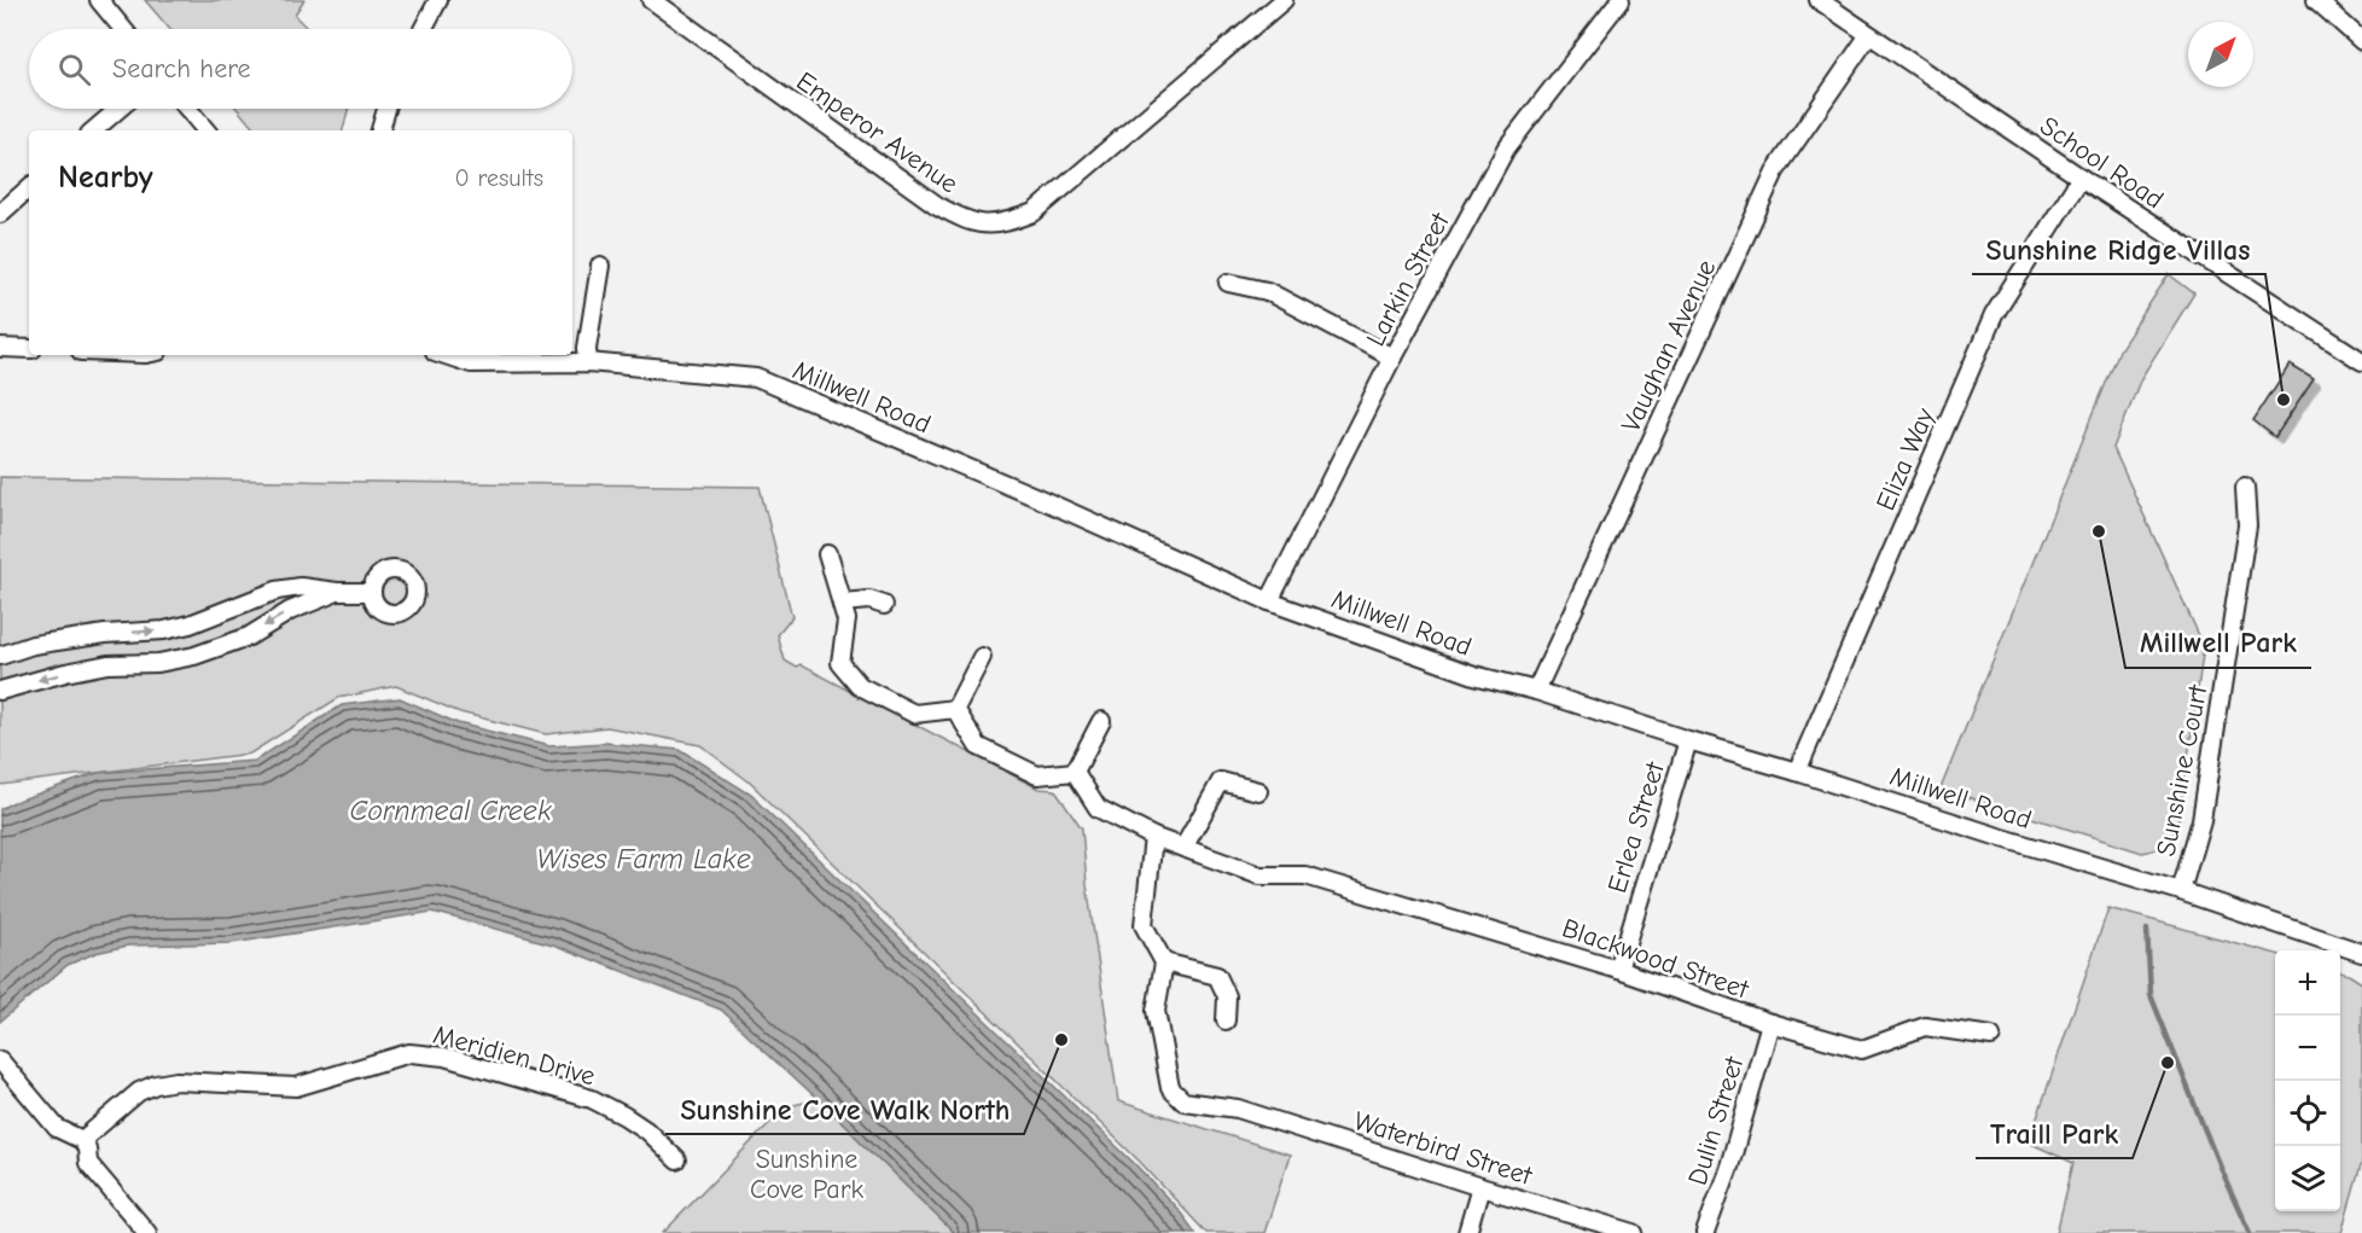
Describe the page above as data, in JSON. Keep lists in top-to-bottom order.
{
  "streets": {
    "street": [
      "Emperor Avenue",
      "School Road",
      "Larkin Street",
      "Vaughan Avenue",
      "Millwell Road",
      "Eliza Way",
      "Sunshine Court",
      "Erlea Street",
      "Blackwood Street",
      "Meridien Drive",
      "Dulin Street",
      "Waterbird Street"
    ]
  },
  "crossings": [
    ["School Road", "Vaughan Avenue"],
    ["School Road", "Eliza Way"],
    ["Larkin Street", "Millwell Road"],
    ["Vaughan Avenue", "Millwell Road"],
    ["Millwell Road", "Eliza Way"],
    ["Millwell Road", "Sunshine Court"],
    ["Millwell Road", "Erlea Street"],
    ["Erlea Street", "Blackwood Street"],
    ["Blackwood Street", "Dulin Street"]
  ],
  "water": ["Cornmeal Creek", "Wises Farm Lake"],
  "parks": ["Sunshine Cove Park"],
  "places": [
    "Sunshine Ridge Villas",
    "Millwell Park",
    "Sunshine Cove Walk North",
    "Traill Park"
  ],
  "north": "top right",
  "page": {
    "search": "Search here",
    "heading": ["Nearby", "0 results"],
    "map_buttons": ["+", "−"]
  }
}
